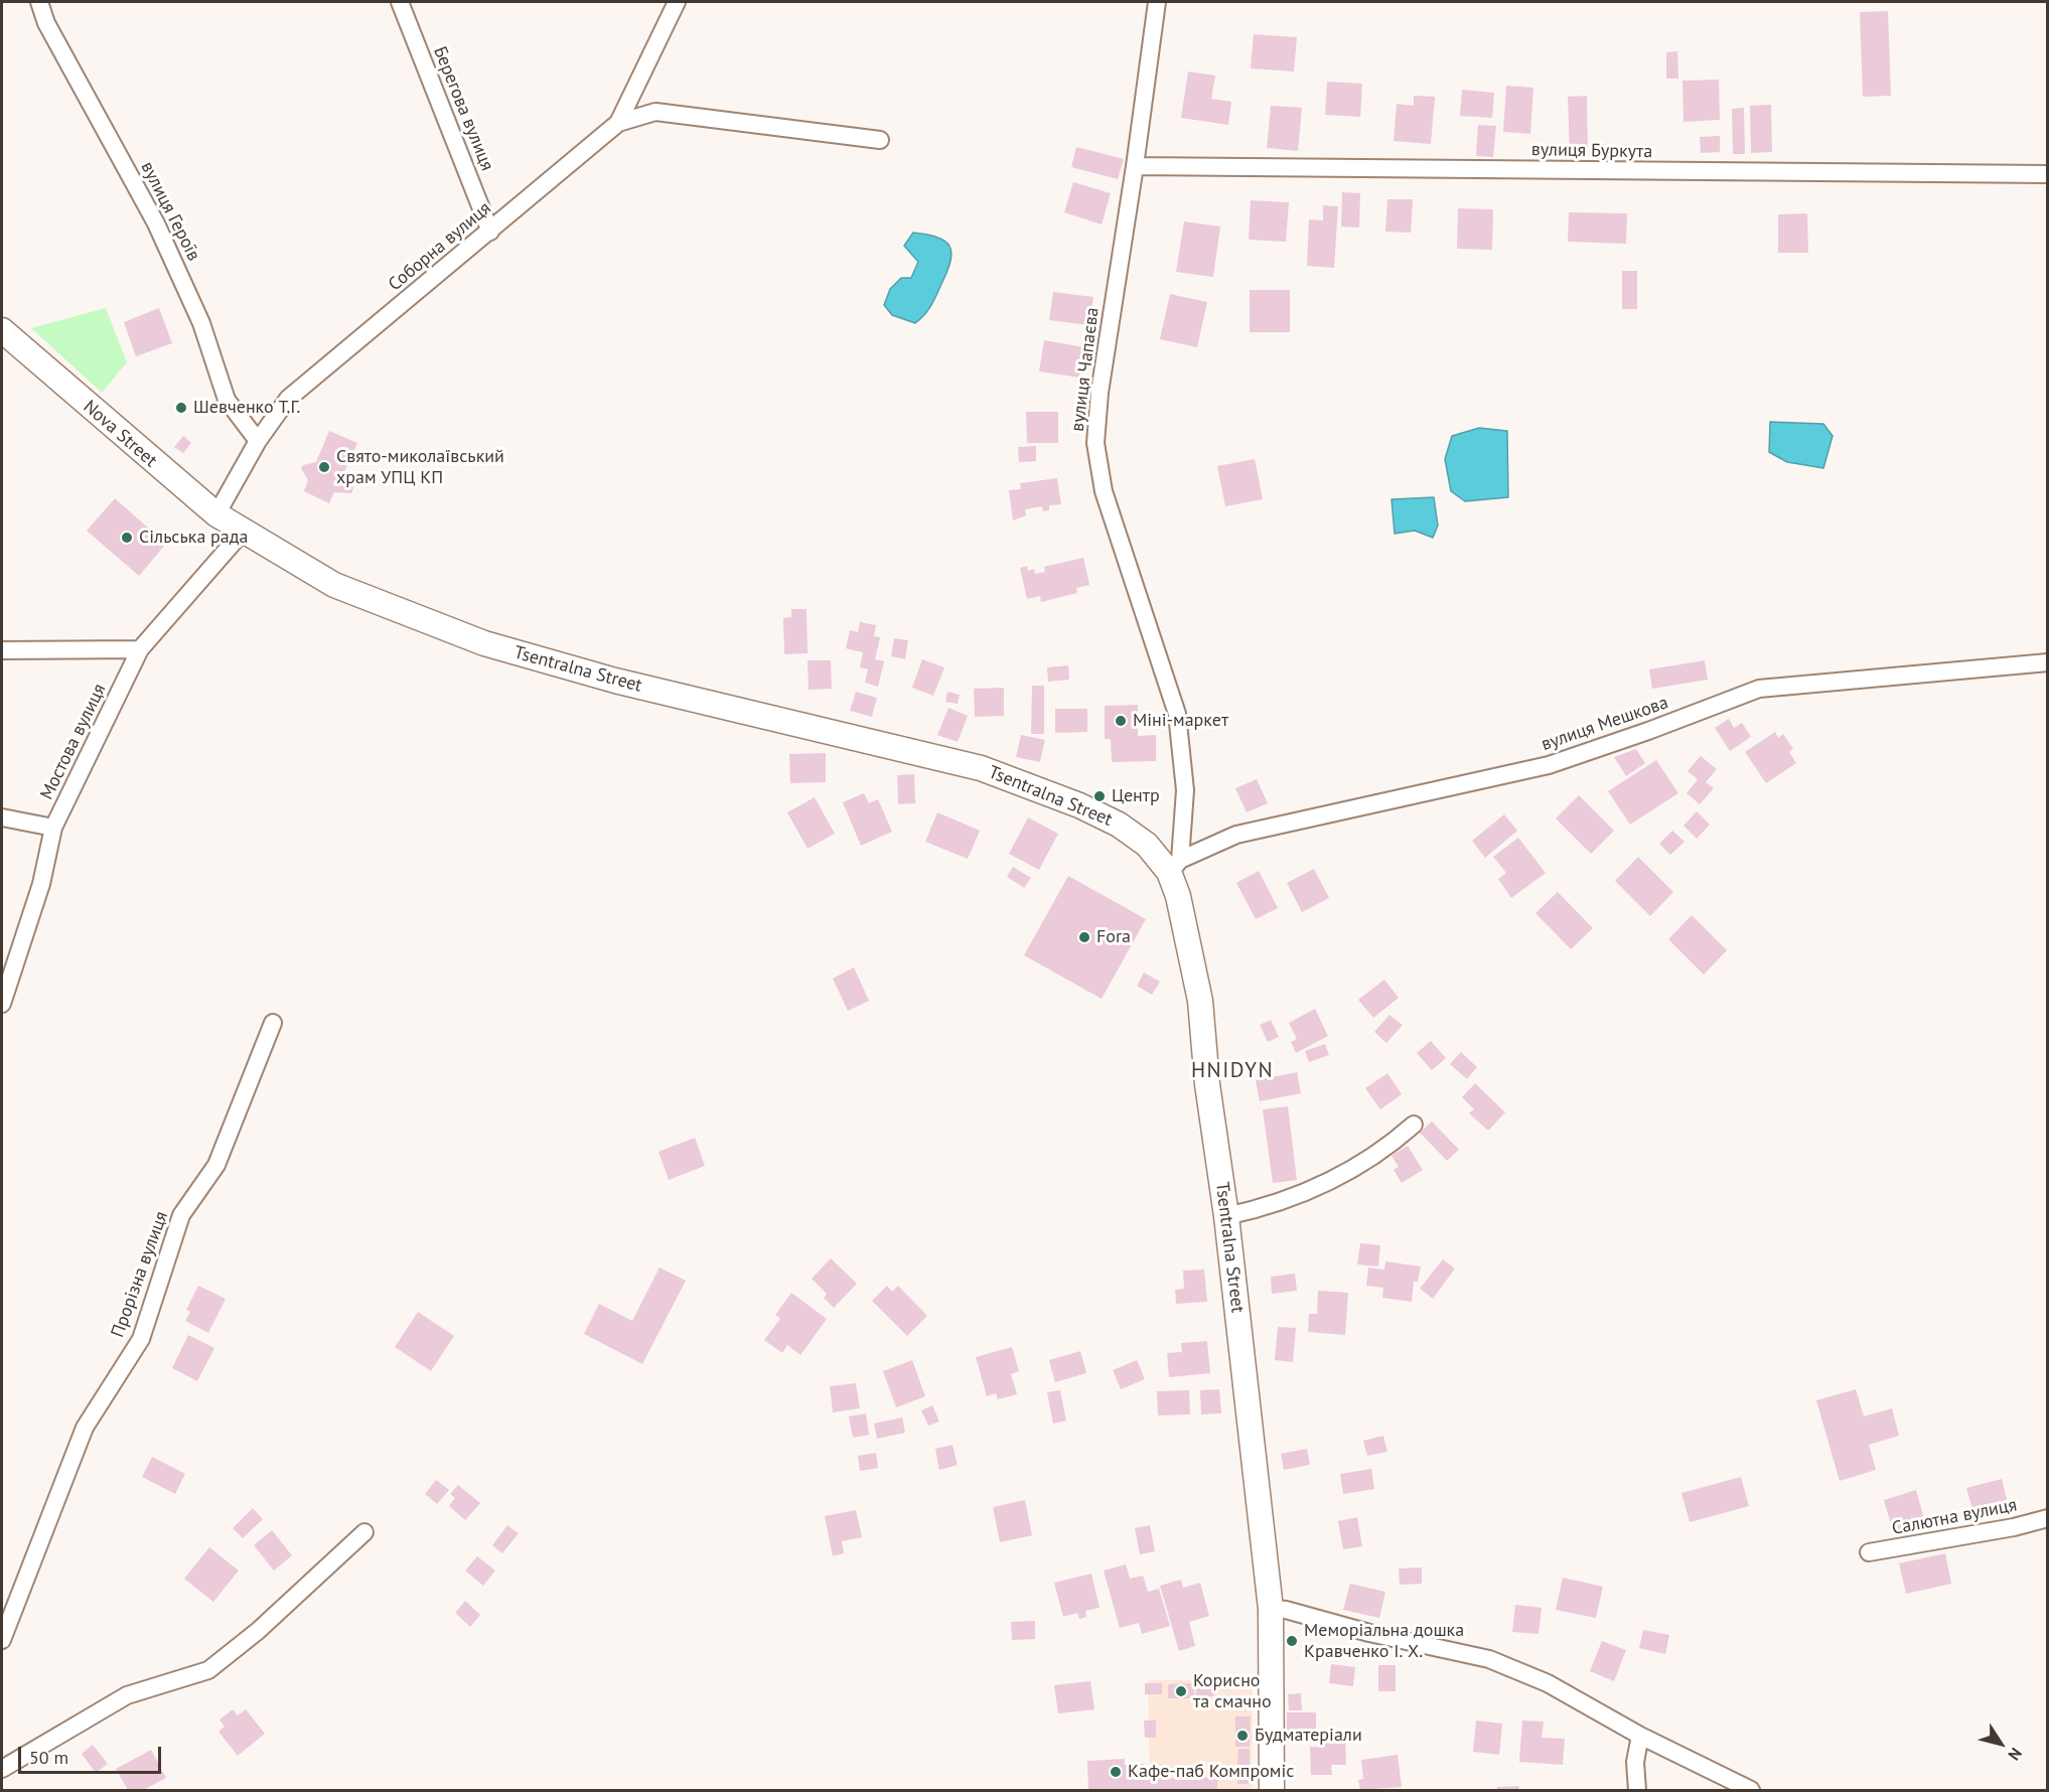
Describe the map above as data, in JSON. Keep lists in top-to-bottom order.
{
  "streets": {
    "street": [
      "Берегова вулиця",
      "вулиця Буркута",
      "вулиця Героїв",
      "Соборна вулиця",
      "вулиця Чапаєва",
      "Nova Street",
      "Tsentralna Street",
      "вулиця Мешкова",
      "Мостова вулиця",
      "Прорізна вулиця",
      "Салютна вулиця"
    ]
  },
  "crossings": [
    ["Берегова вулиця", "Соборна вулиця"],
    ["вулиця Буркута", "вулиця Чапаєва"],
    ["вулиця Героїв", "Соборна вулиця"],
    ["Соборна вулиця", "Nova Street"],
    ["вулиця Чапаєва", "Tsentralna Street"],
    ["вулиця Чапаєва", "вулиця Мешкова"],
    ["Nova Street", "Tsentralna Street"],
    ["Nova Street", "Мостова вулиця"],
    ["Tsentralna Street", "вулиця Мешкова"],
    ["Tsentralna Street", "Мостова вулиця"]
  ],
  "districts": ["HNIDYN"],
  "places": [
    "Шевченко Т.Г.",
    "Свято-миколаївський храм УПЦ КП",
    "Сільська рада",
    "Міні-маркет",
    "Центр",
    "Fora",
    "Меморіальна дошка Кравченко І. Х.",
    "Корисно та смачно",
    "Будматеріали",
    "Кафе-паб Компроміс"
  ],
  "scale_bar": "50 m",
  "north": "bottom right"
}
